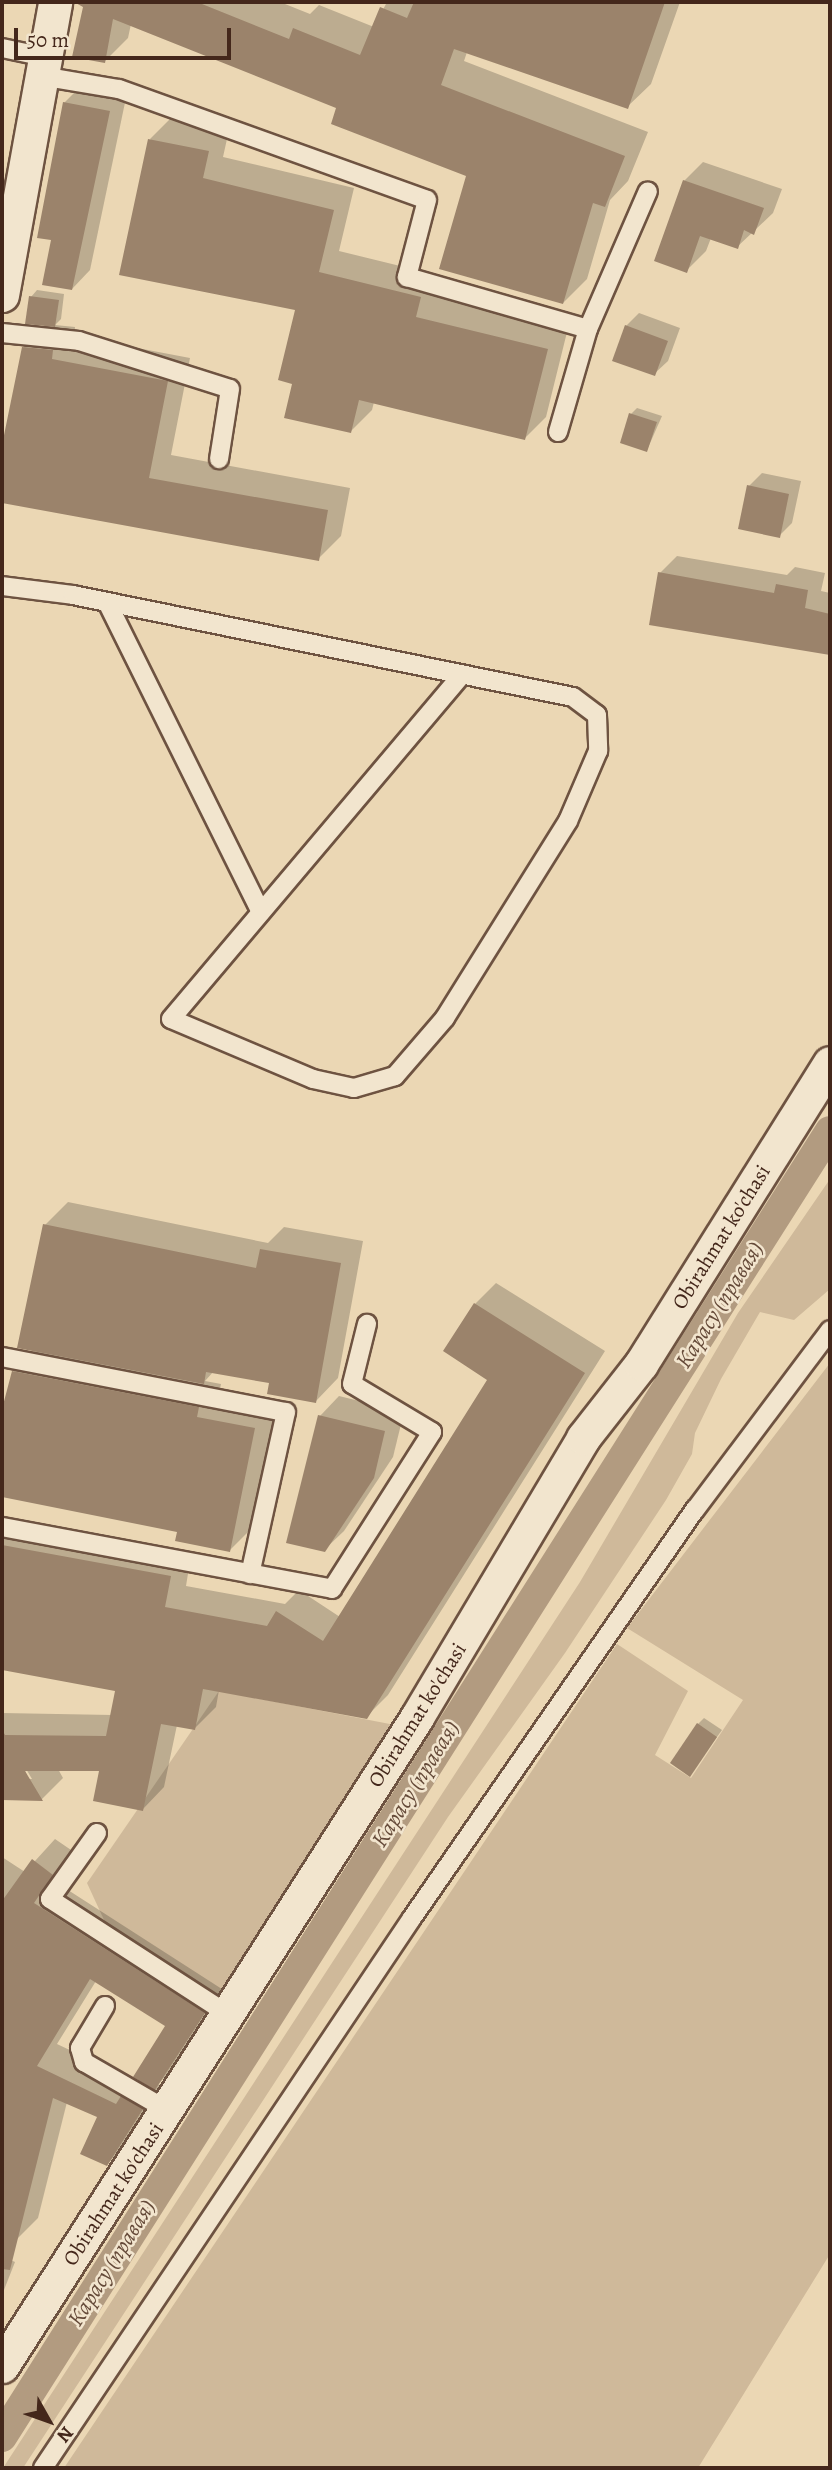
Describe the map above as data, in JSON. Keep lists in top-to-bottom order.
{
  "streets": {
    "street": ["Obirahmat ko'chasi"]
  },
  "water": ["Карасу (правая)"],
  "scale_bar": "50 m",
  "north": "bottom right"
}
